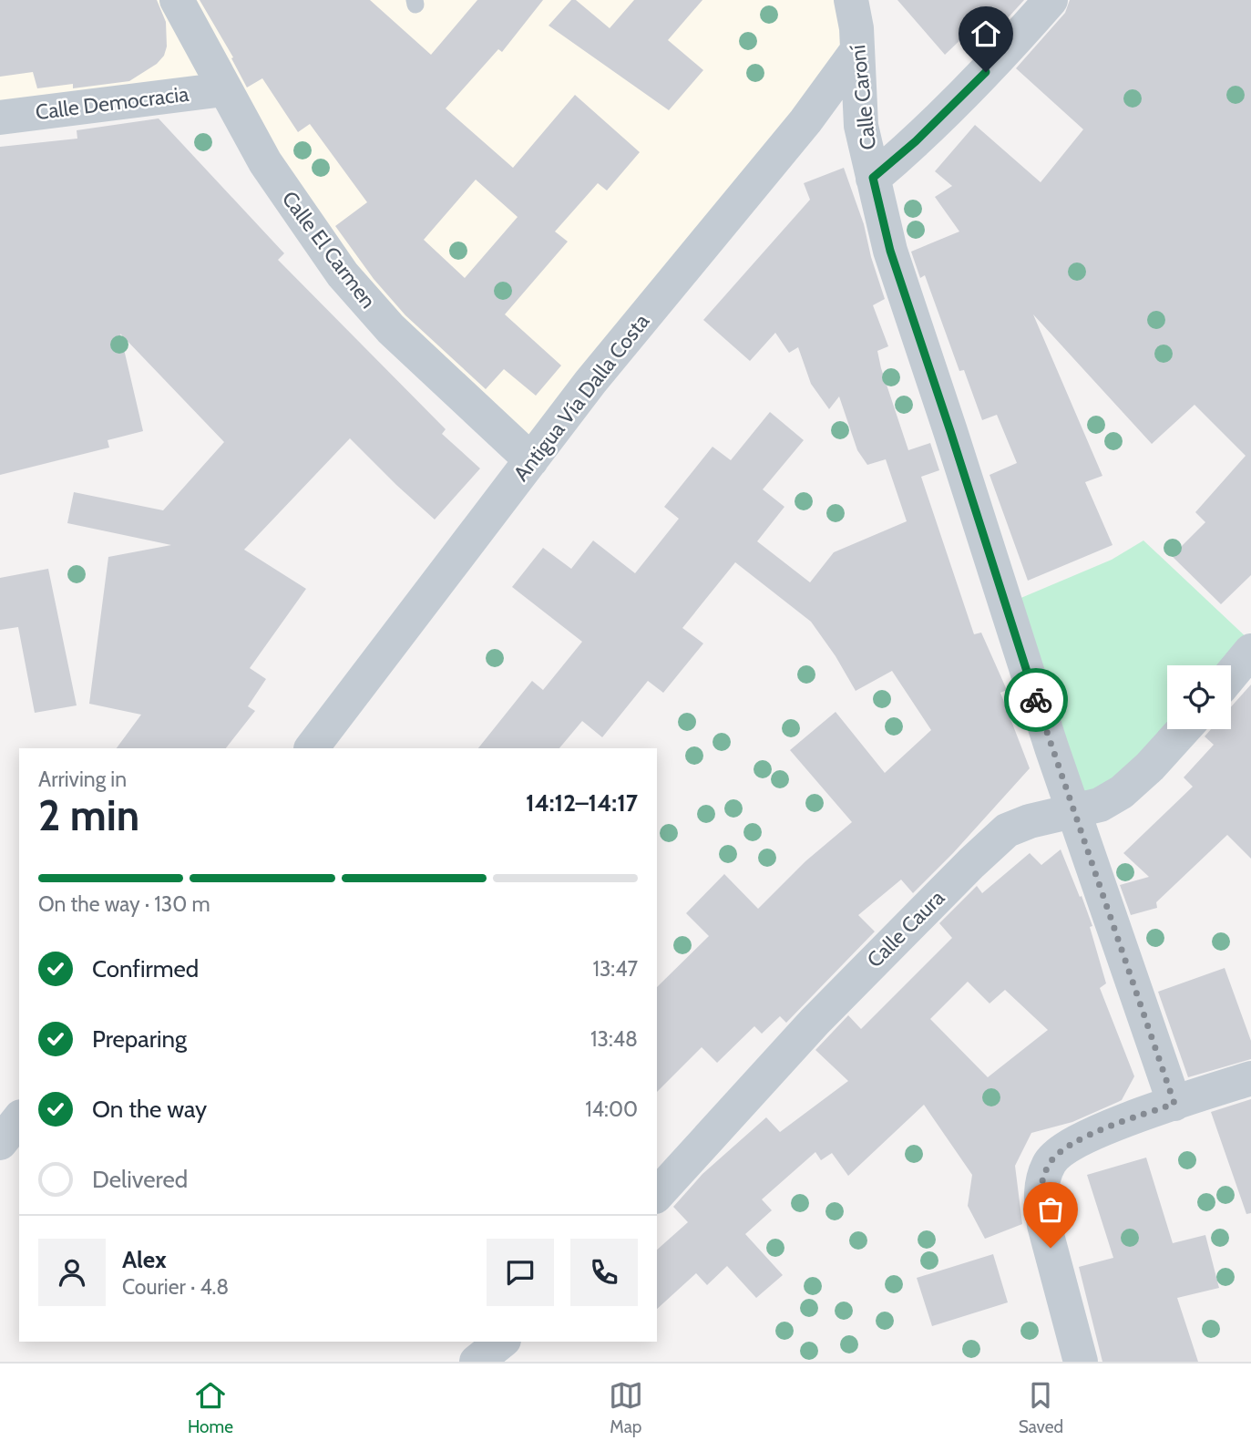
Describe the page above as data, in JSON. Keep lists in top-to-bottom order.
{
  "streets": {
    "street": [
      "Calle Caroní",
      "Calle Democracia",
      "Calle El Carmen",
      "Antigua Vía Dalla Costa",
      "Calle Caura"
    ]
  },
  "crossings": [
    ["Calle Caroní", "Antigua Vía Dalla Costa"],
    ["Calle Caroní", "Calle Caura"],
    ["Calle Democracia", "Calle El Carmen"],
    ["Calle El Carmen", "Antigua Vía Dalla Costa"]
  ],
  "page": {
    "heading": ["2 min", "Arriving in", "14:12–14:17"],
    "panel": ["Alex", "Courier · 4.8"],
    "bar": "On the way · 130 m",
    "list": [
      ["Confirmed", "13:47"],
      ["Preparing", "13:48"],
      ["On the way", "14:00"],
      "Delivered"
    ],
    "tabs": ["Home", "Map", "Saved"]
  }
}
